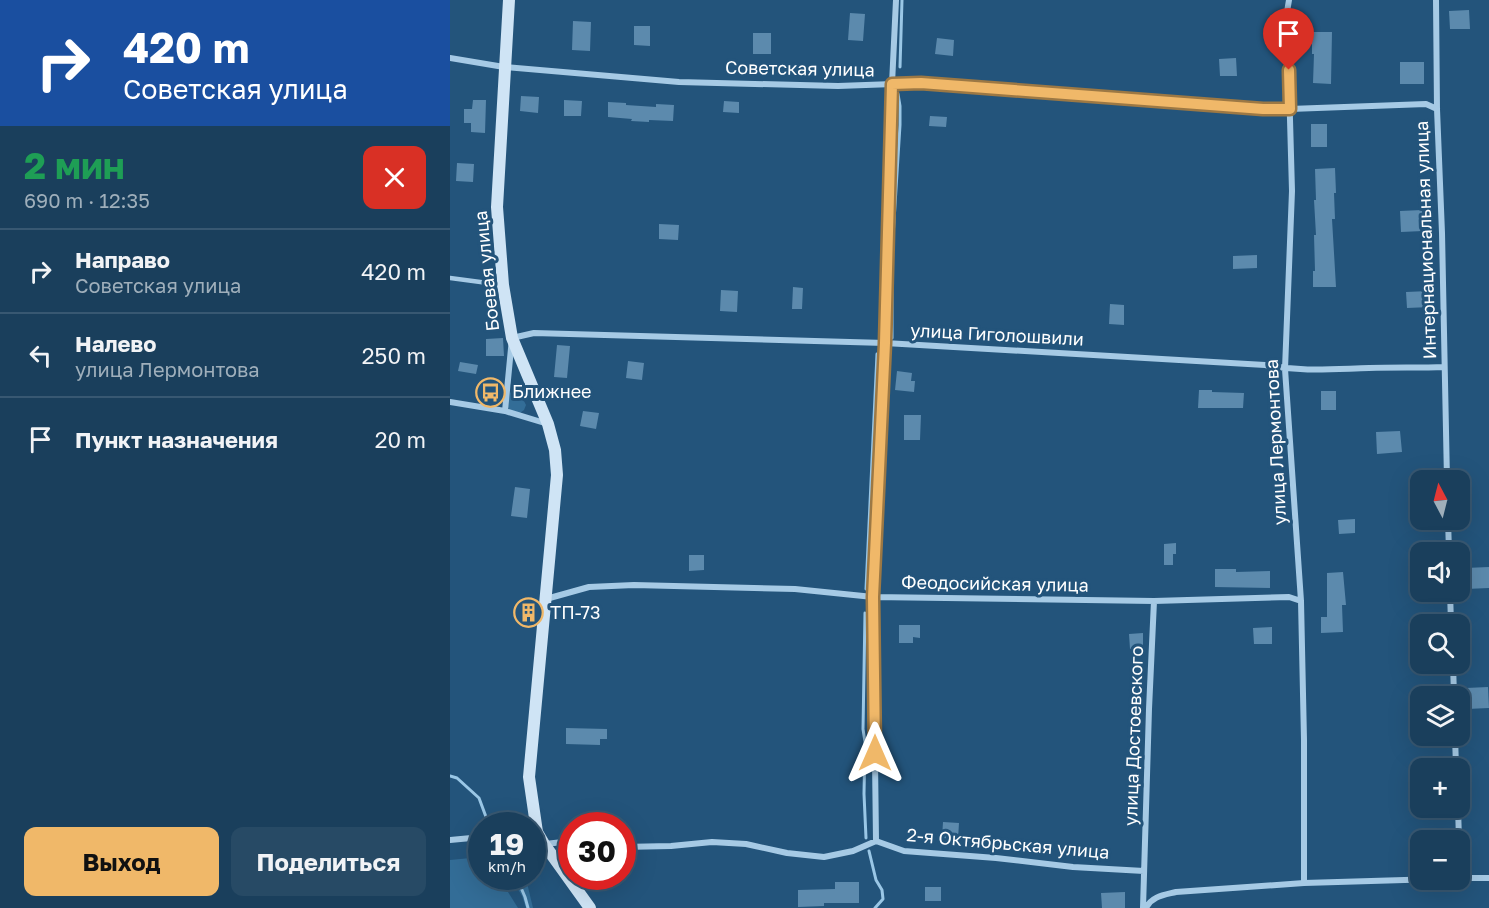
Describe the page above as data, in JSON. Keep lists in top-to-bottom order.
{
  "streets": {
    "street": [
      "Советская улица",
      "Интернациональная улица",
      "Боевая улица",
      "улица Гиголошвили",
      "улица Лермонтова",
      "Феодосийская улица",
      "улица Достоевского",
      "2-я Октябрьская улица"
    ]
  },
  "crossings": [
    ["Советская улица", "Интернациональная улица"],
    ["Советская улица", "Боевая улица"],
    ["Советская улица", "улица Лермонтова"],
    ["Интернациональная улица", "улица Гиголошвили"],
    ["Боевая улица", "улица Гиголошвили"],
    ["Боевая улица", "Феодосийская улица"],
    ["улица Гиголошвили", "улица Лермонтова"],
    ["улица Лермонтова", "Феодосийская улица"],
    ["Феодосийская улица", "улица Достоевского"],
    ["улица Достоевского", "2-я Октябрьская улица"]
  ],
  "places": {
    "bus stop": ["Ближнее"],
    "building": ["ТП-73"]
  },
  "north": "top",
  "page": {
    "turn": ["420 m", "Советская улица"],
    "heading": ["2 мин", "690 m · 12:35"],
    "list": [
      {
        "name": "Направо",
        "note": "Советская улица",
        "value": "420 m"
      },
      {
        "name": "Налево",
        "note": "улица Лермонтова",
        "value": "250 m"
      },
      {
        "name": "Пункт назначения",
        "value": "20 m"
      }
    ],
    "map_buttons": ["+", "−"],
    "speed": "19 km/h",
    "limit": "30",
    "buttons": ["Выход", "Поделиться"]
  }
}
